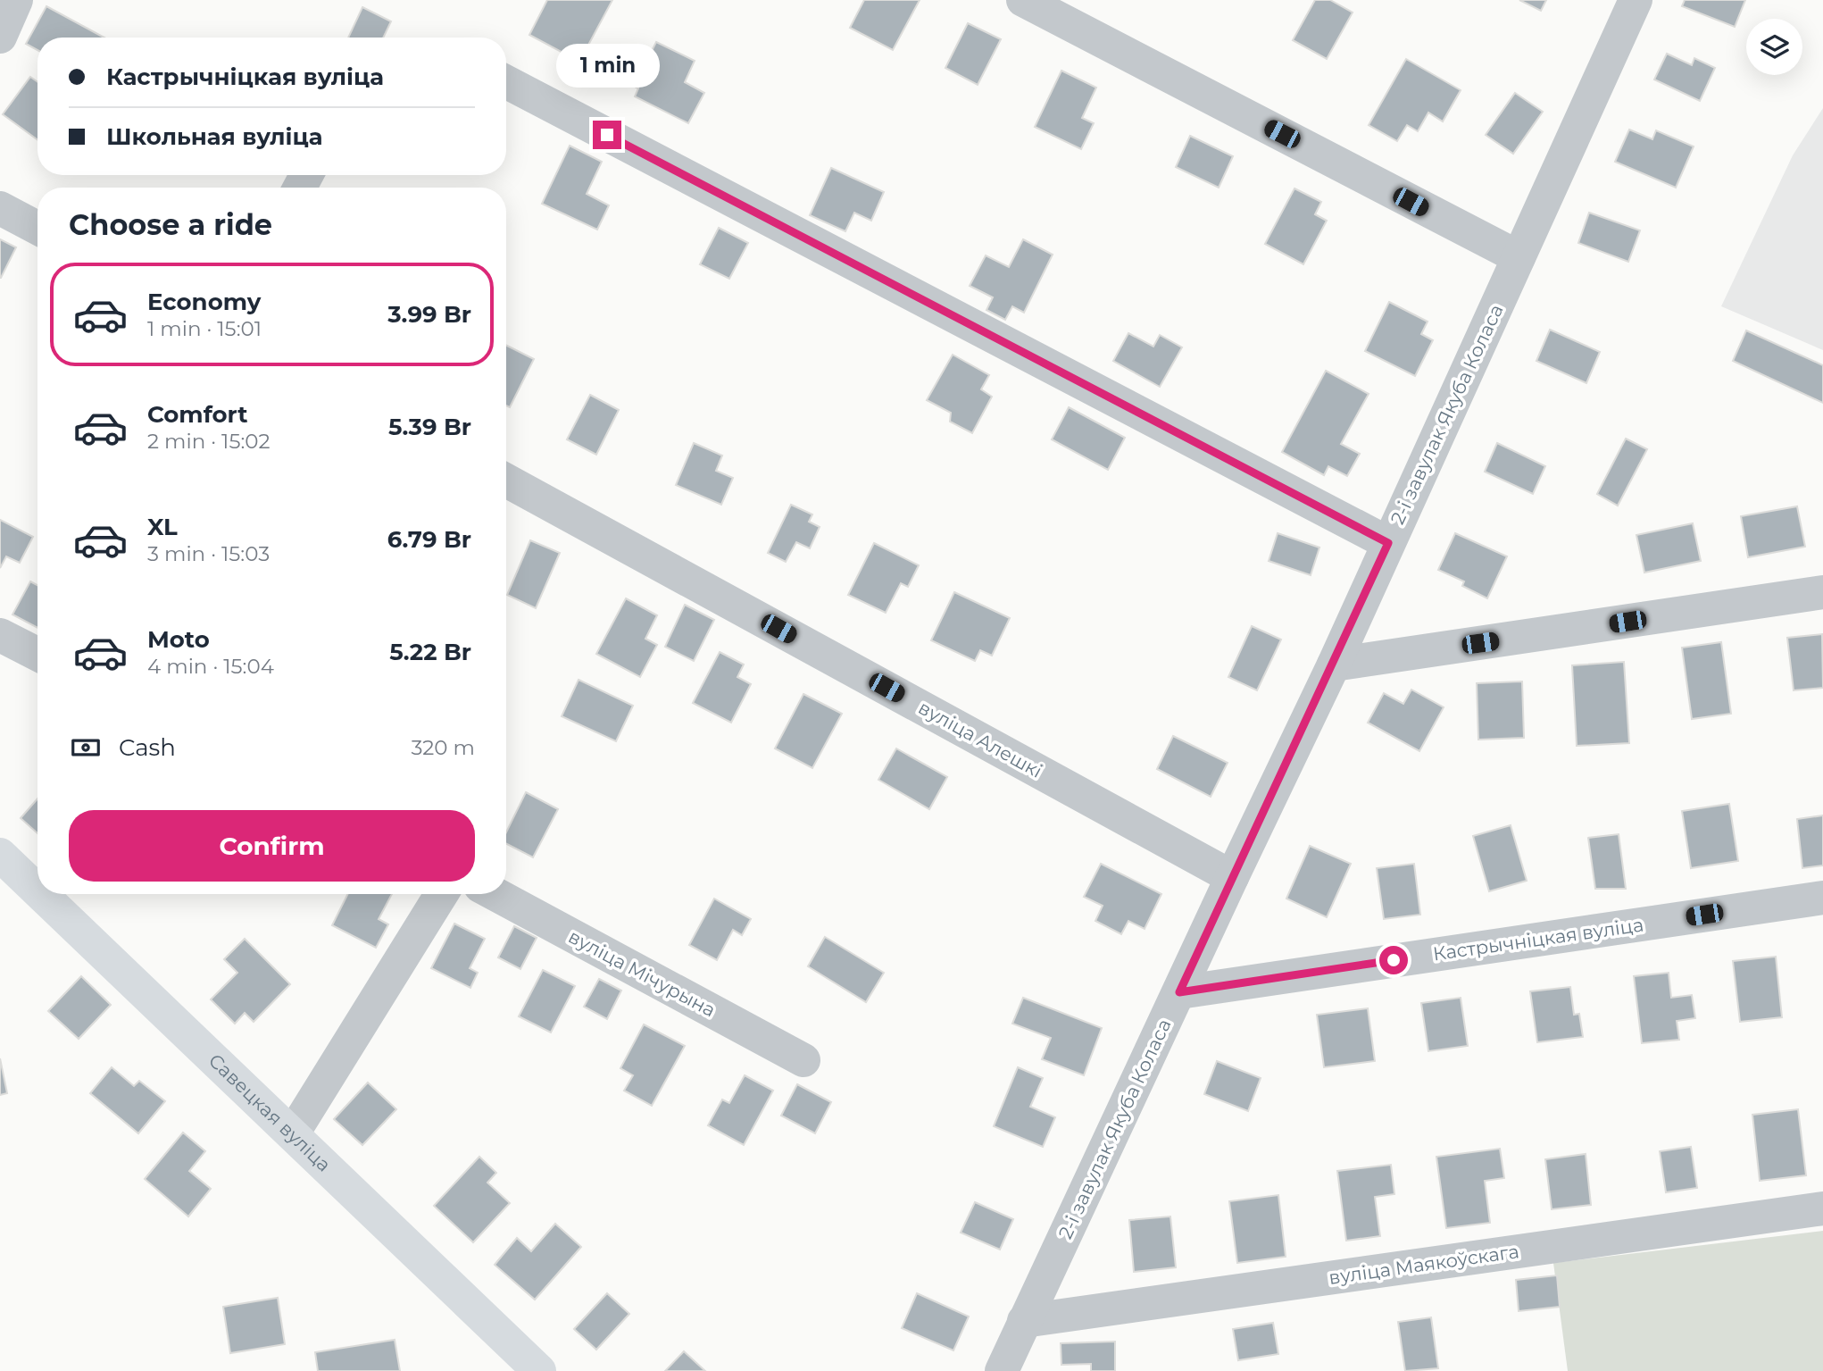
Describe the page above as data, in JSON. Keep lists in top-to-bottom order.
{
  "streets": {
    "street": [
      "2-і завулак Якуба Коласа",
      "вуліца Алешкі",
      "Кастрычніцкая вуліца",
      "вуліца Мічурына",
      "Савецкая вуліца",
      "вуліца Маякоўскага"
    ]
  },
  "crossings": [
    ["2-і завулак Якуба Коласа", "вуліца Алешкі"],
    ["2-і завулак Якуба Коласа", "Кастрычніцкая вуліца"],
    ["2-і завулак Якуба Коласа", "вуліца Маякоўскага"]
  ],
  "page": {
    "banner": ["Кастрычніцкая вуліца", "Школьная вуліца"],
    "bubble": "1 min",
    "heading": "Choose a ride",
    "list": [
      {
        "name": "Economy",
        "note": "1 min · 15:01",
        "value": "3.99 Br"
      },
      {
        "name": "Comfort",
        "note": "2 min · 15:02",
        "value": "5.39 Br"
      },
      {
        "name": "XL",
        "note": "3 min · 15:03",
        "value": "6.79 Br"
      },
      {
        "name": "Moto",
        "note": "4 min · 15:04",
        "value": "5.22 Br"
      }
    ],
    "pay": ["Cash", "320 m"],
    "buttons": "Confirm"
  }
}
